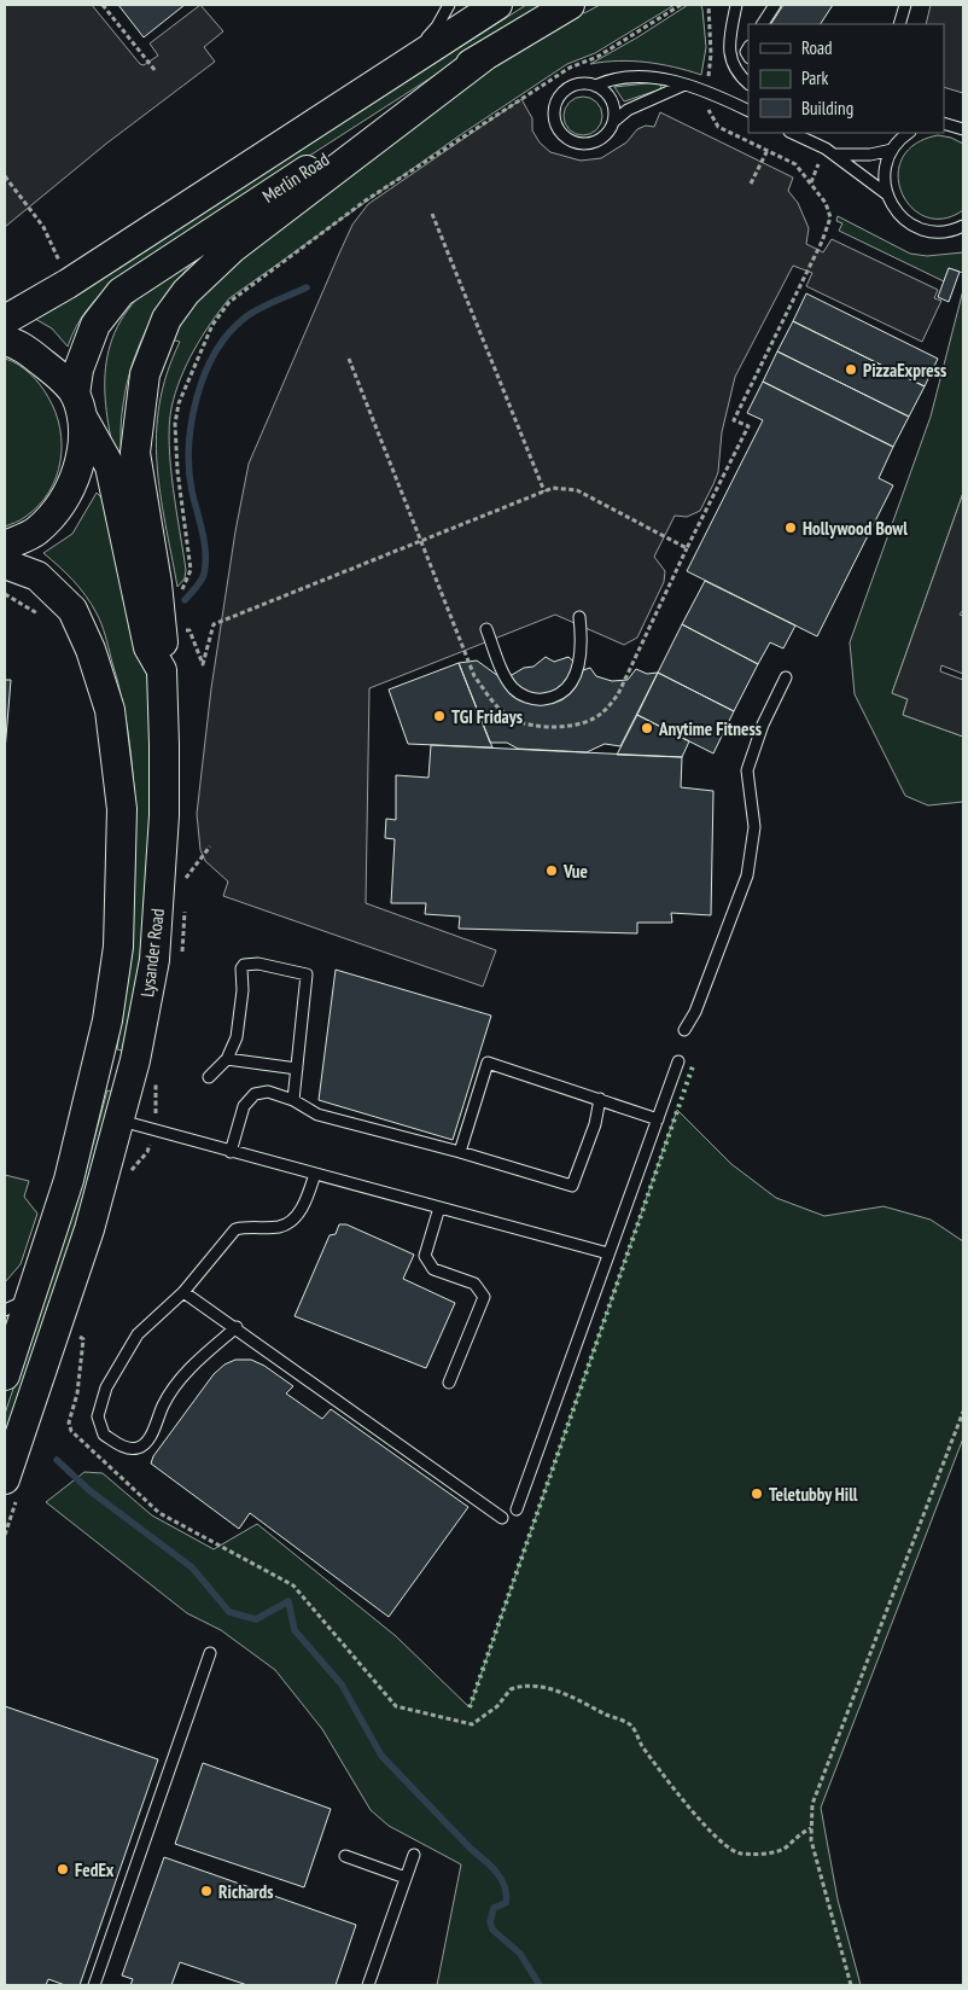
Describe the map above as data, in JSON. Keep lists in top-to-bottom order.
{
  "streets": {
    "street": ["Merlin Road", "Lysander Road"]
  },
  "crossings": [
    ["Merlin Road", "Lysander Road"]
  ],
  "places": [
    "PizzaExpress",
    "Hollywood Bowl",
    "TGI Fridays",
    "Anytime Fitness",
    "Vue",
    "Teletubby Hill",
    "FedEx",
    "Richards"
  ],
  "legend": ["Road", "Park", "Building"]
}
